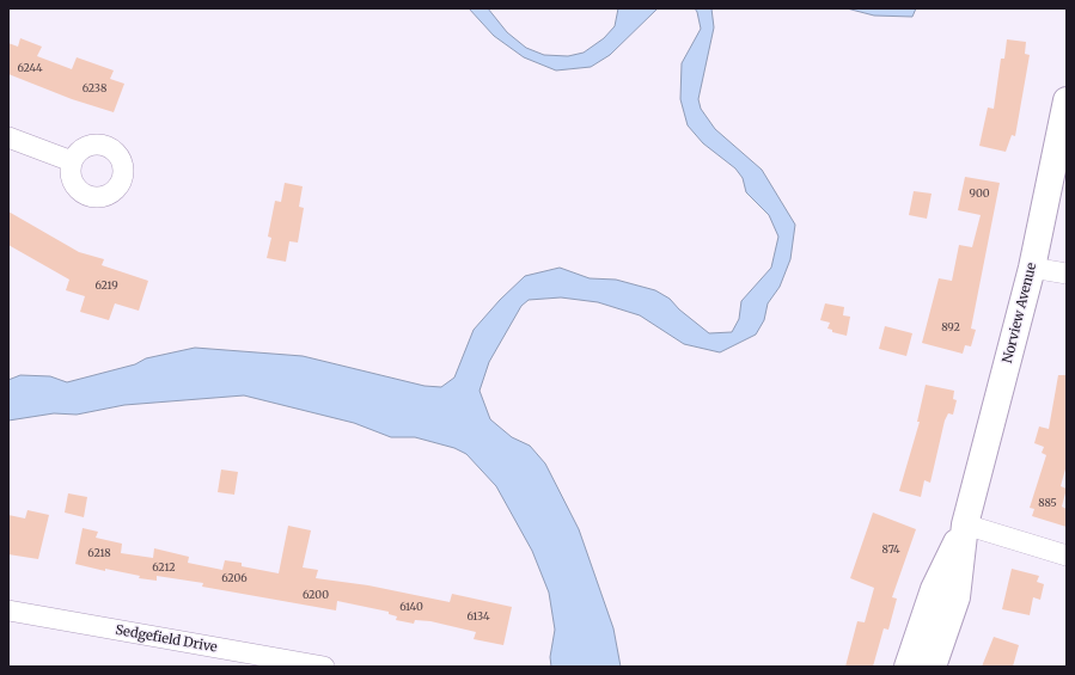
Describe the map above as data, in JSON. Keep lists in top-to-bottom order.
{
  "streets": {
    "street": ["Norview Avenue", "Sedgefield Drive"]
  },
  "house_numbers": [
    "6244",
    "6238",
    "900",
    "6219",
    "892",
    "885",
    "874",
    "6218",
    "6212",
    "6206",
    "6200",
    "6140",
    "6134"
  ]
}
